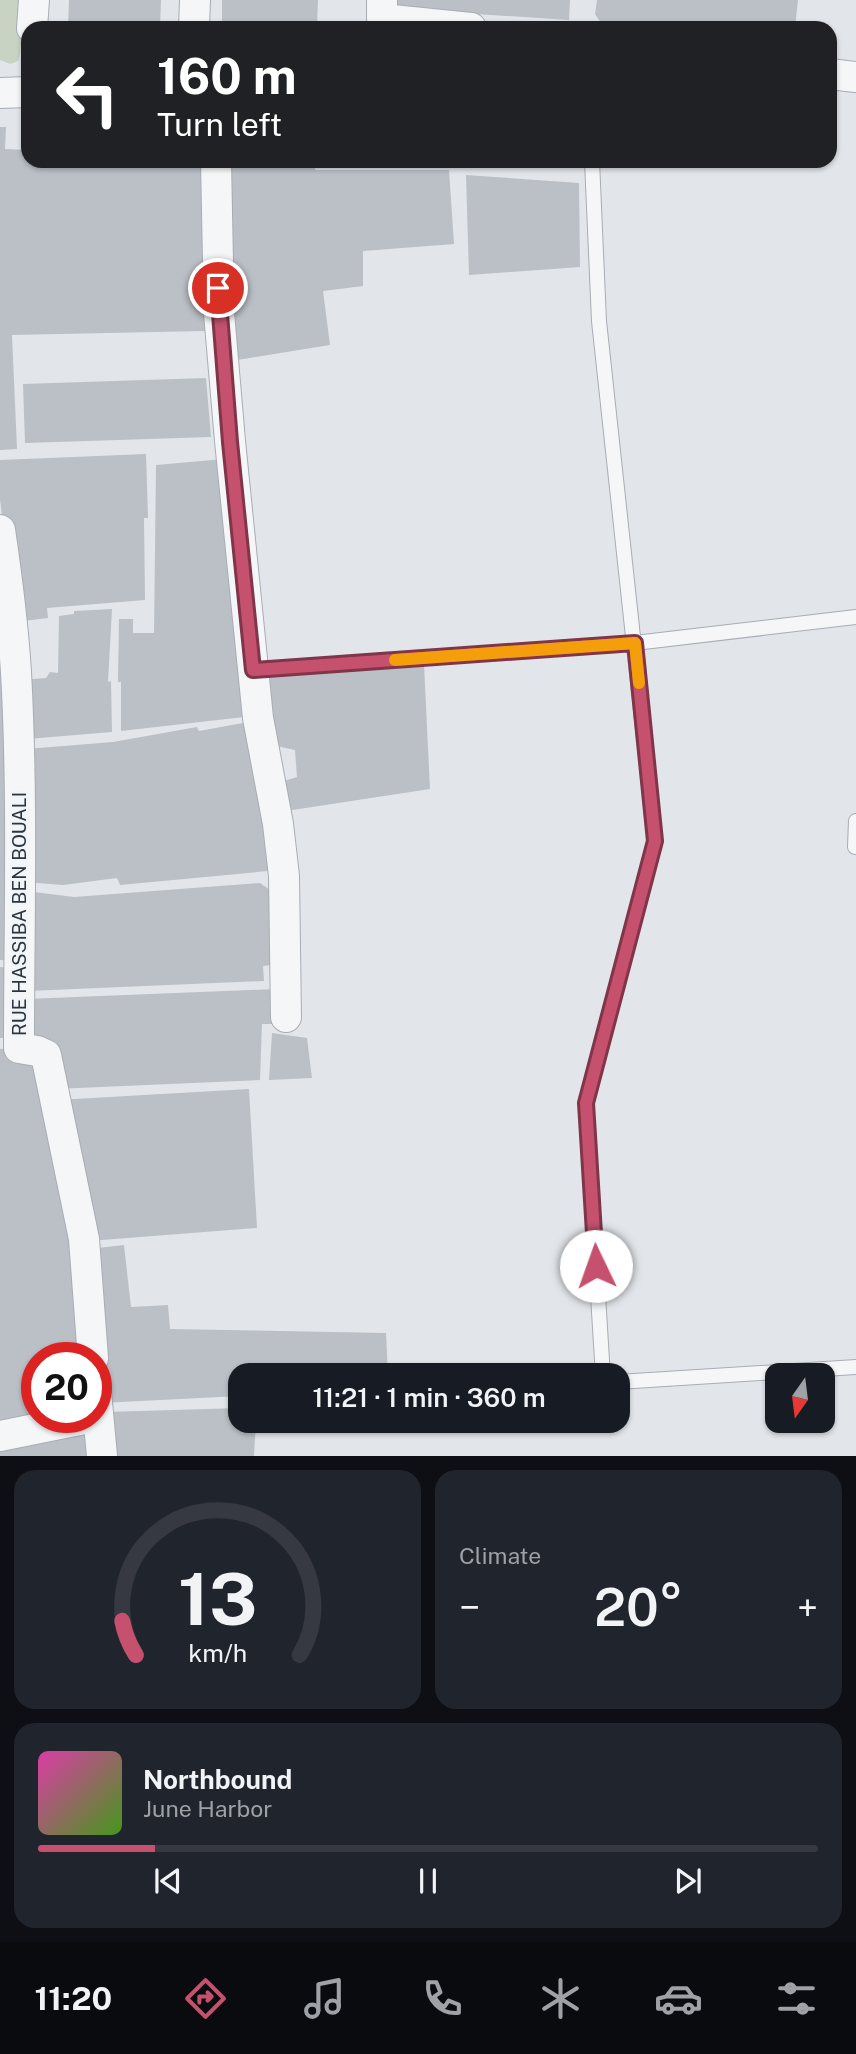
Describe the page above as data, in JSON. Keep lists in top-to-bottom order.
{
  "streets": {
    "street": ["RUE HASSIBA BEN BOUALI"]
  },
  "north": "bottom",
  "page": {
    "turn": ["160 m", "Turn left"],
    "limit": "20",
    "trip": "11:21 · 1 min · 360 m",
    "tile": "Climate",
    "heat": ["−", "20°", "+"],
    "song": ["Northbound", "June Harbor"],
    "tabs": "11:20",
    "gauge": ["13", "km/h"]
  }
}
